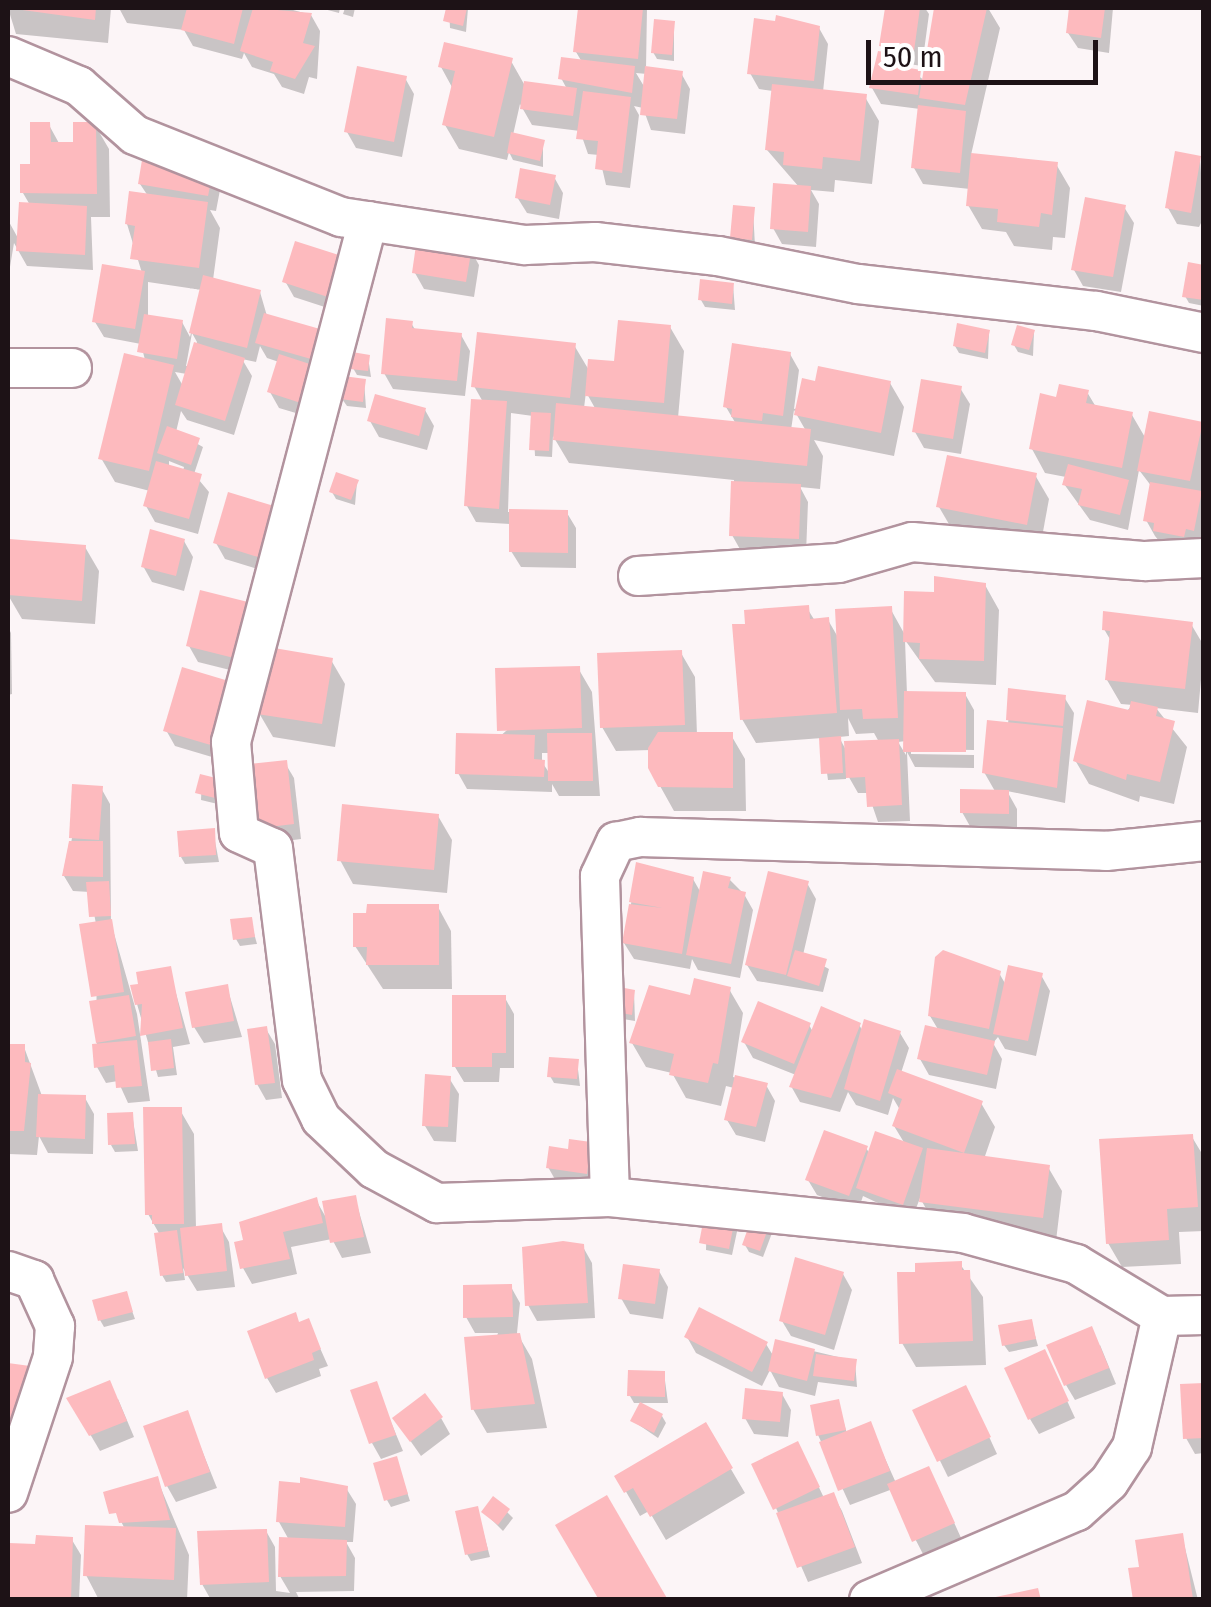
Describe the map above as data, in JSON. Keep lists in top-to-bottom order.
{
  "scale_bar": "50 m"
}
